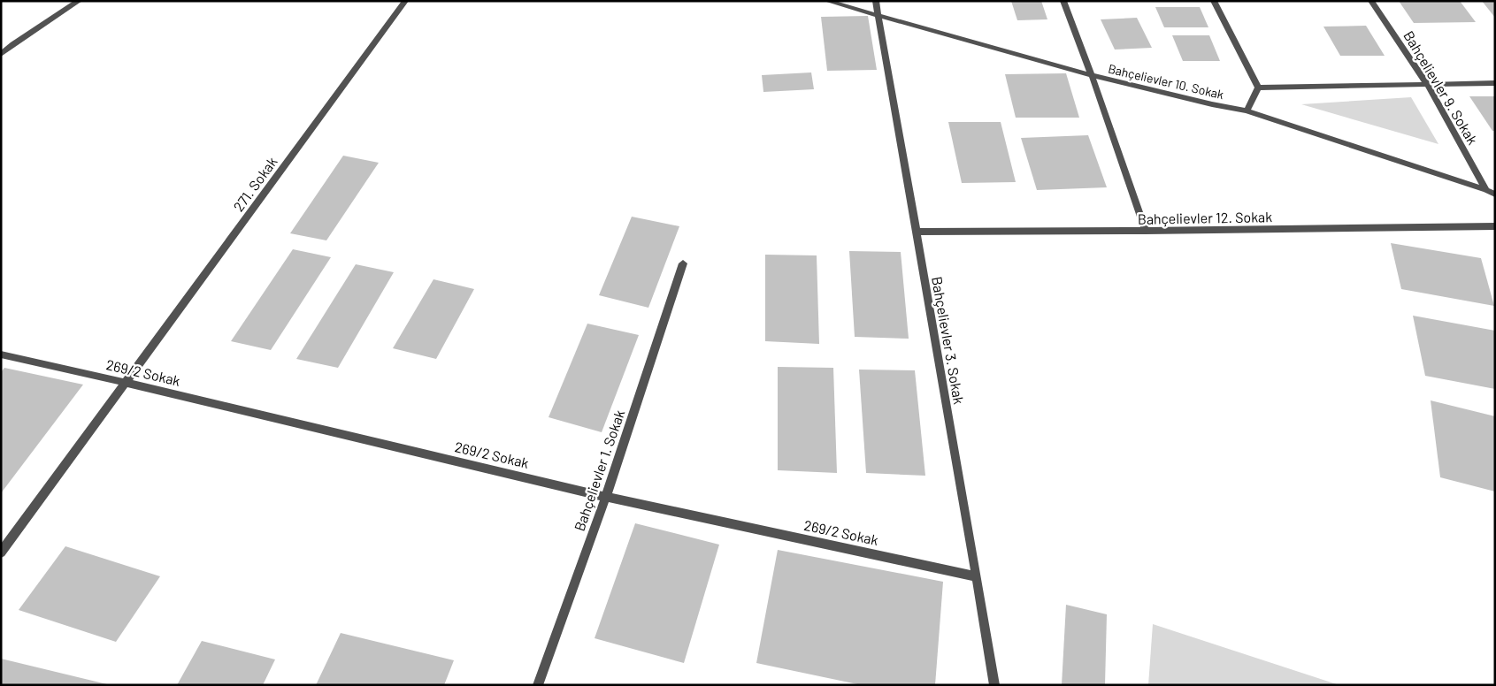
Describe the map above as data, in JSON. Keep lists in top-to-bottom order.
{
  "streets": {
    "street": [
      "Bahçelievler 10. Sokak",
      "Bahçelievler 9. Sokak",
      "271. Sokak",
      "Bahçelievler 12. Sokak",
      "Bahçelievler 3. Sokak",
      "269/2 Sokak",
      "Bahçelievler 1. Sokak"
    ]
  },
  "crossings": [
    ["Bahçelievler 10. Sokak", "Bahçelievler 9. Sokak"],
    ["Bahçelievler 10. Sokak", "Bahçelievler 3. Sokak"],
    ["271. Sokak", "269/2 Sokak"],
    ["Bahçelievler 12. Sokak", "Bahçelievler 3. Sokak"],
    ["Bahçelievler 3. Sokak", "269/2 Sokak"],
    ["269/2 Sokak", "Bahçelievler 1. Sokak"]
  ]
}
